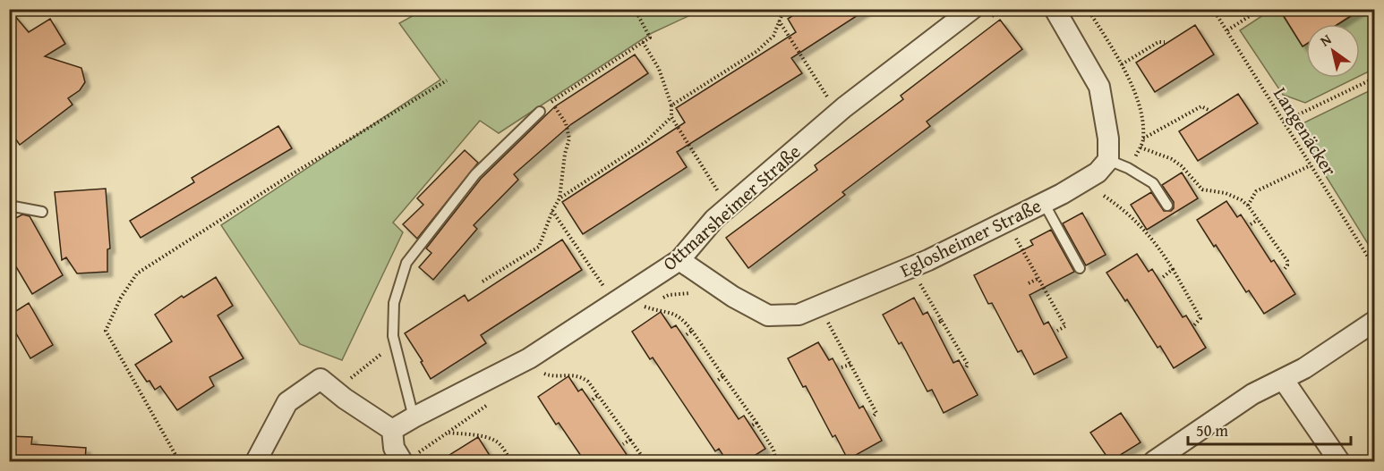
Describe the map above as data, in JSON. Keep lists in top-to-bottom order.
{
  "streets": {
    "street": ["Ottmarsheimer Straße", "Eglosheimer Straße"],
    "path": ["Langenäcker"]
  },
  "crossings": [
    ["Ottmarsheimer Straße", "Eglosheimer Straße"]
  ],
  "scale_bar": "50 m",
  "north": "top left"
}
